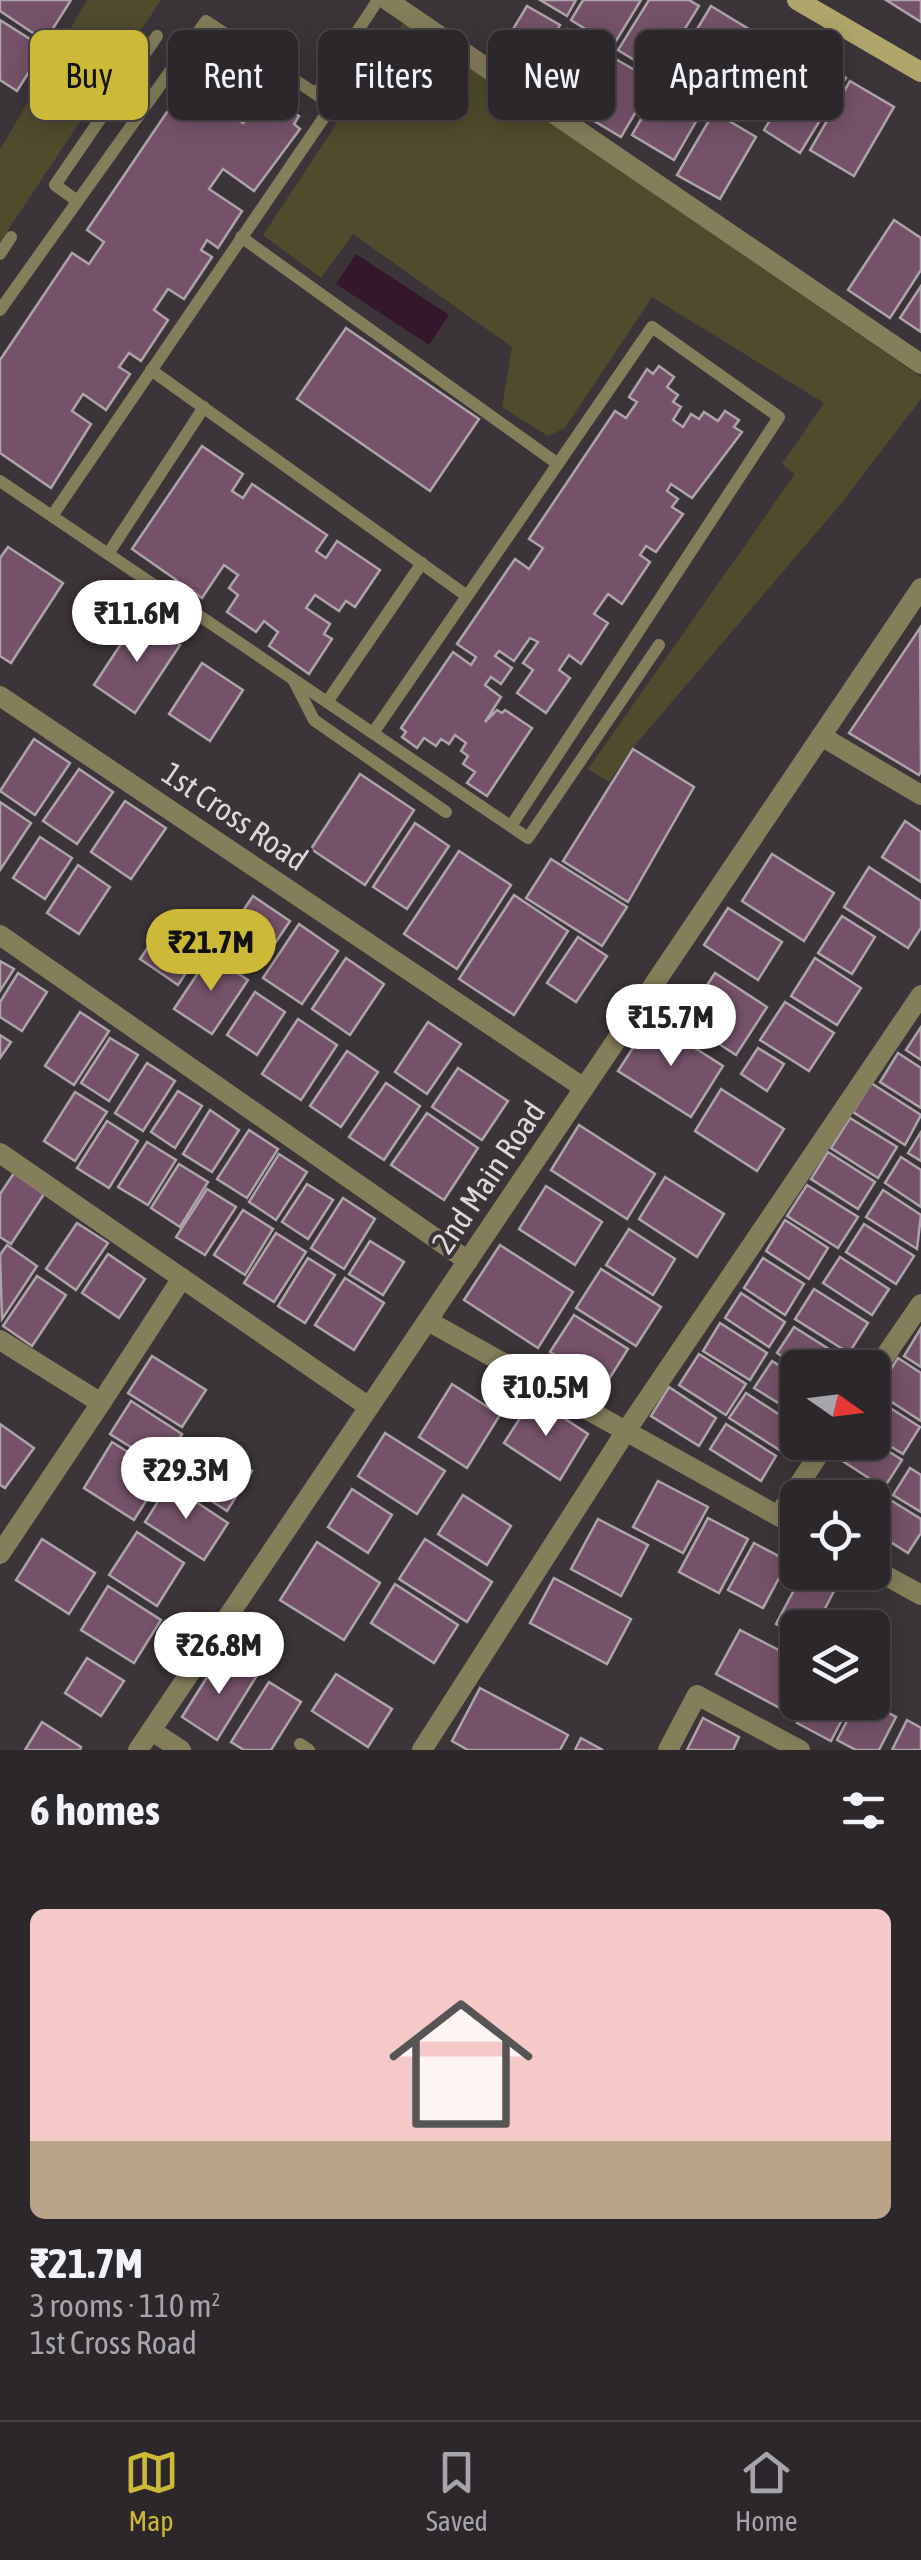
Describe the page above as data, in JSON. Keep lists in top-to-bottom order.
{
  "streets": {
    "street": ["1st Cross Road", "2nd Main Road"]
  },
  "crossings": [
    ["1st Cross Road", "2nd Main Road"]
  ],
  "north": "right",
  "page": {
    "chip": [
      "Buy",
      "Rent",
      "Filters",
      "New",
      "Apartment"
    ],
    "price": [
      "₹11.6M",
      "₹21.7M",
      "₹15.7M",
      "₹10.5M",
      "₹29.3M",
      "₹26.8M"
    ],
    "heading": "6 homes",
    "list": [
      {
        "name": "₹21.7M",
        "note": "3 rooms · 110 m² · 1st Cross Road"
      }
    ],
    "tabs": ["Map", "Saved", "Home"]
  }
}
